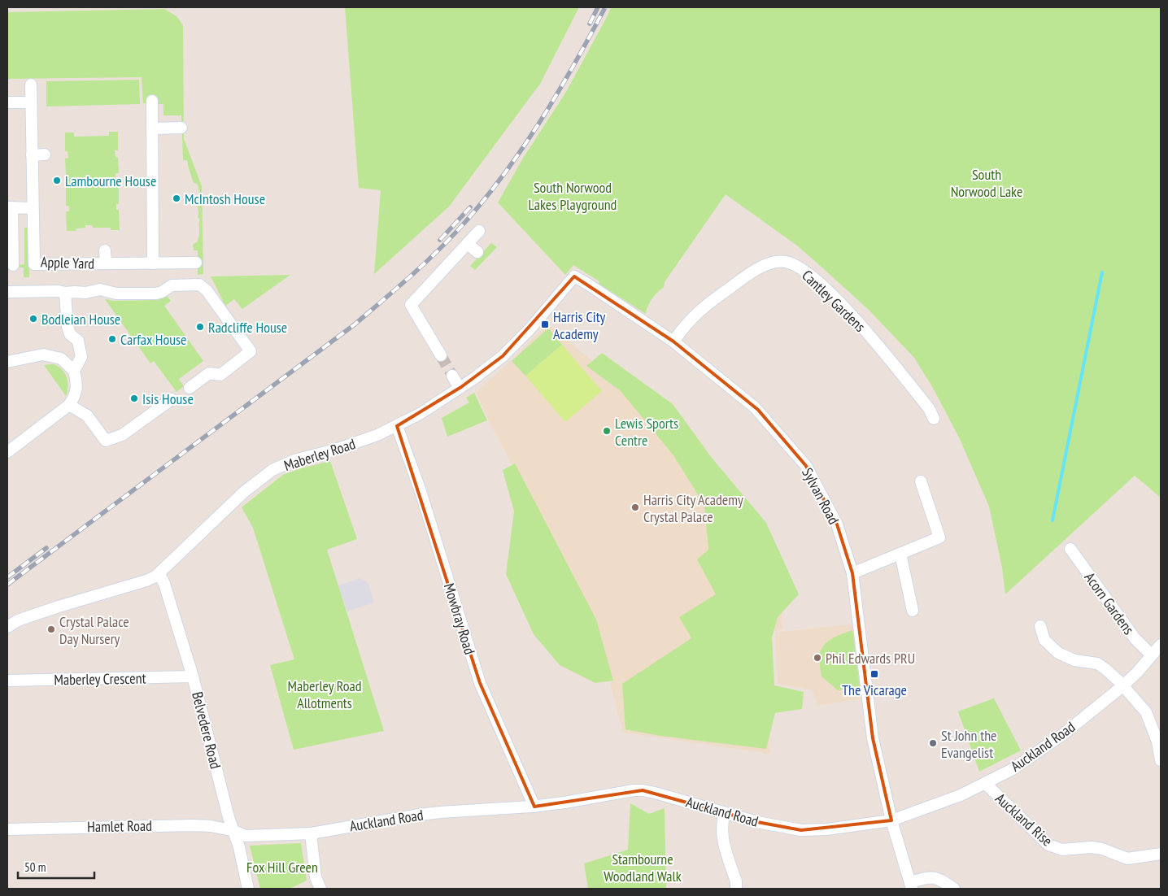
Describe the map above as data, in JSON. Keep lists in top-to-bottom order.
{
  "streets": {
    "street": [
      "Apple Yard",
      "Cantley Gardens",
      "Maberley Road",
      "Sylvan Road",
      "Acorn Gardens",
      "Mowbray Road",
      "Maberley Crescent",
      "Belvedere Road",
      "Auckland Road",
      "Auckland Rise",
      "Hamlet Road"
    ]
  },
  "crossings": [
    ["Cantley Gardens", "Sylvan Road"],
    ["Maberley Road", "Sylvan Road"],
    ["Maberley Road", "Mowbray Road"],
    ["Maberley Road", "Belvedere Road"],
    ["Sylvan Road", "Auckland Road"],
    ["Acorn Gardens", "Auckland Road"],
    ["Mowbray Road", "Auckland Road"],
    ["Maberley Crescent", "Belvedere Road"],
    ["Belvedere Road", "Auckland Road"],
    ["Belvedere Road", "Hamlet Road"],
    ["Auckland Road", "Auckland Rise"],
    ["Auckland Road", "Hamlet Road"]
  ],
  "parks": [
    "South Norwood Lake",
    "South Norwood Lakes Playground",
    "Maberley Road Allotments",
    "Stambourne Woodland Walk",
    "Fox Hill Green"
  ],
  "places": {
    "other": [
      "Lambourne House",
      "McIntosh House",
      "Bodleian House",
      "Radcliffe House",
      "Carfax House",
      "Isis House",
      "Lewis Sports Centre",
      "Harris City Academy Crystal Palace",
      "Crystal Palace Day Nursery",
      "Phil Edwards PRU",
      "St John the Evangelist"
    ],
    "transit": ["Harris City Academy", "The Vicarage"]
  },
  "scale_bar": "50 m"
}
